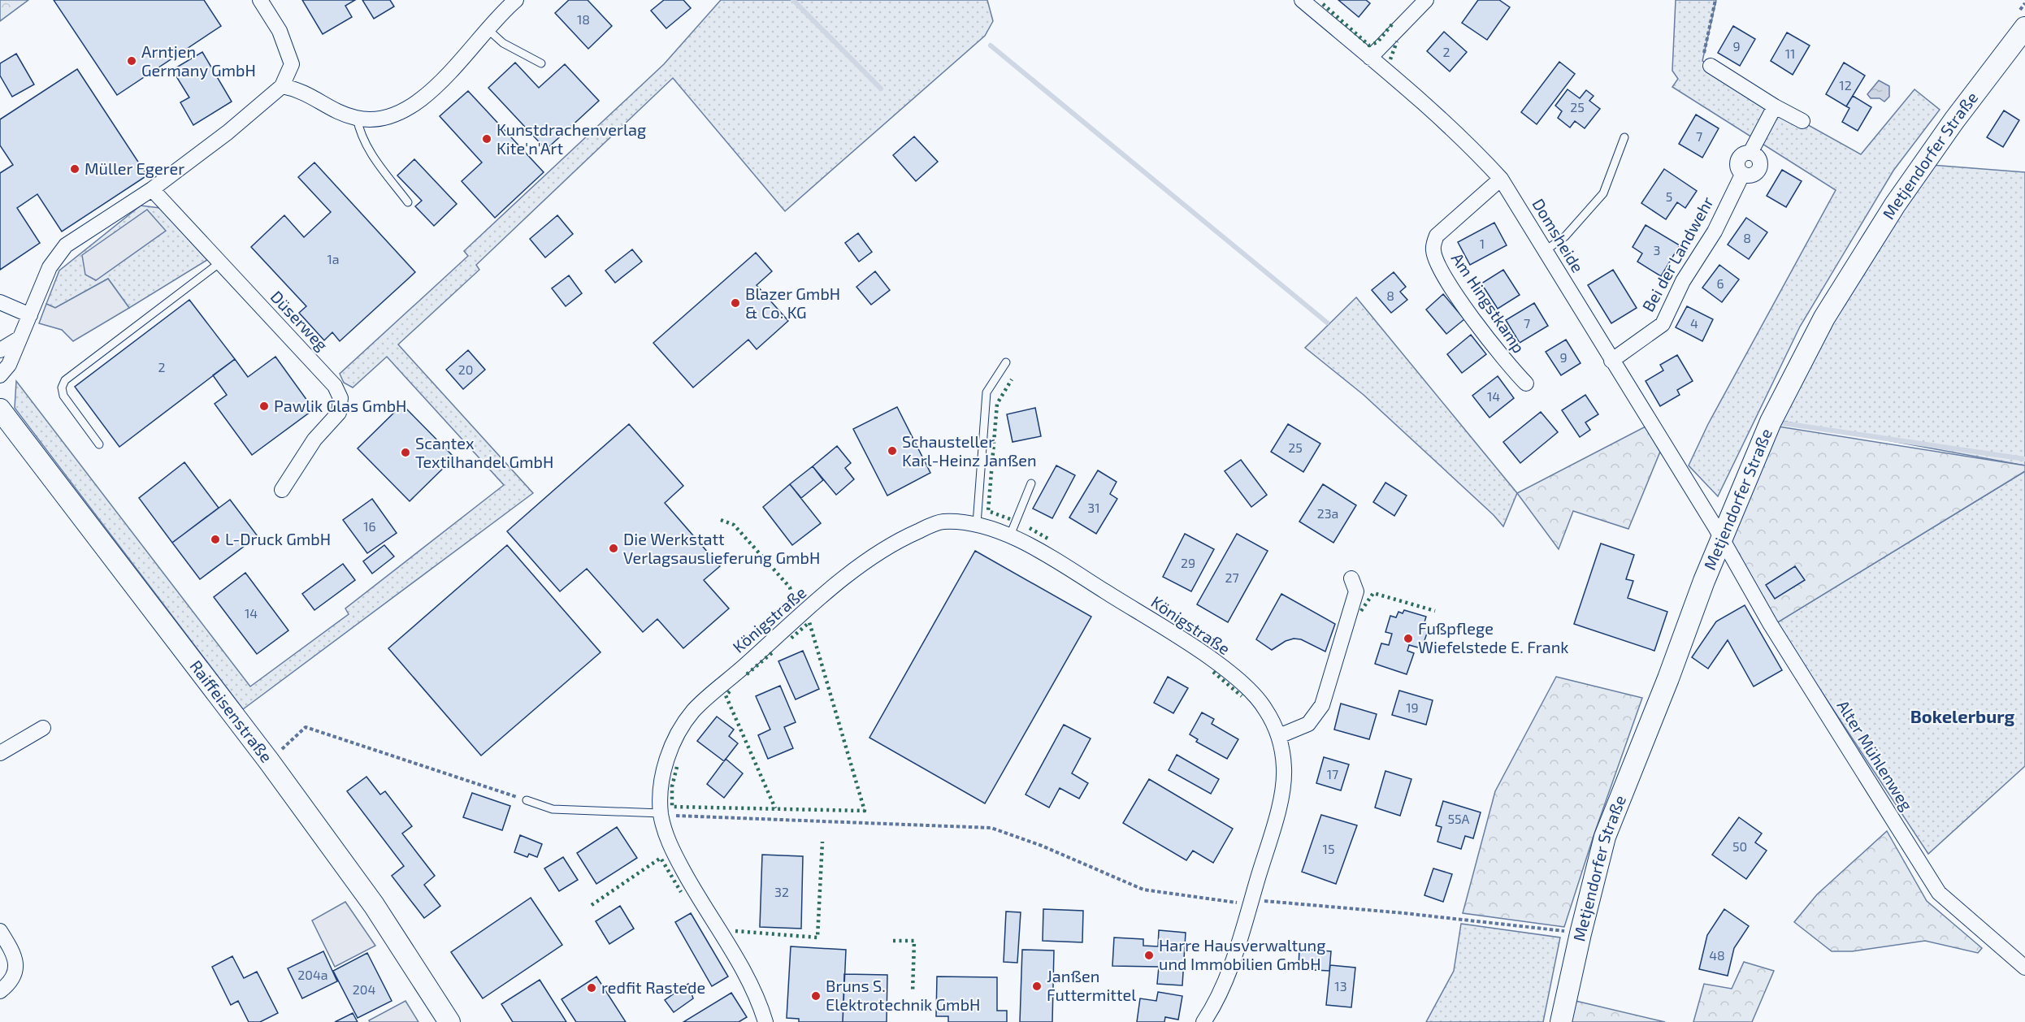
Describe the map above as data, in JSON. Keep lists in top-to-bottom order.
{
  "streets": {
    "street": [
      "Metjendorfer Straße",
      "Domsheide",
      "Bei der Landwehr",
      "Am Hingstkamp",
      "Düserweg",
      "Königstraße",
      "Raiffeisenstraße",
      "Alter Mühlenweg"
    ]
  },
  "crossings": [
    ["Metjendorfer Straße", "Domsheide"],
    ["Metjendorfer Straße", "Alter Mühlenweg"],
    ["Domsheide", "Bei der Landwehr"],
    ["Domsheide", "Am Hingstkamp"],
    ["Domsheide", "Alter Mühlenweg"]
  ],
  "districts": ["Bokelerburg"],
  "places": [
    "Arntjen Germany GmbH",
    "Kunstdrachenverlag Kite'n'Art",
    "Müller Egerer",
    "Blazer GmbH & Co. KG",
    "Pawlik Glas GmbH",
    "Schausteller Karl-Heinz Janßen",
    "Scantex Textilhandel GmbH",
    "L-Druck GmbH",
    "Die Werkstatt Verlagsauslieferung GmbH",
    "Fußpflege Wiefelstede E. Frank",
    "Harre Hausverwaltung und Immobilien GmbH",
    "Janßen Futtermittel",
    "redfit Rastede",
    "Bruns S. Elektrotechnik GmbH"
  ],
  "house_numbers": [
    "18",
    "9",
    "2",
    "11",
    "12",
    "25",
    "7",
    "5",
    "8",
    "1",
    "3",
    "1a",
    "6",
    "8",
    "7",
    "4",
    "9",
    "2",
    "20",
    "14",
    "25",
    "31",
    "23a",
    "16",
    "29",
    "27",
    "14",
    "19",
    "17",
    "55A",
    "50",
    "15",
    "32",
    "48",
    "204a",
    "13",
    "204"
  ]
}
